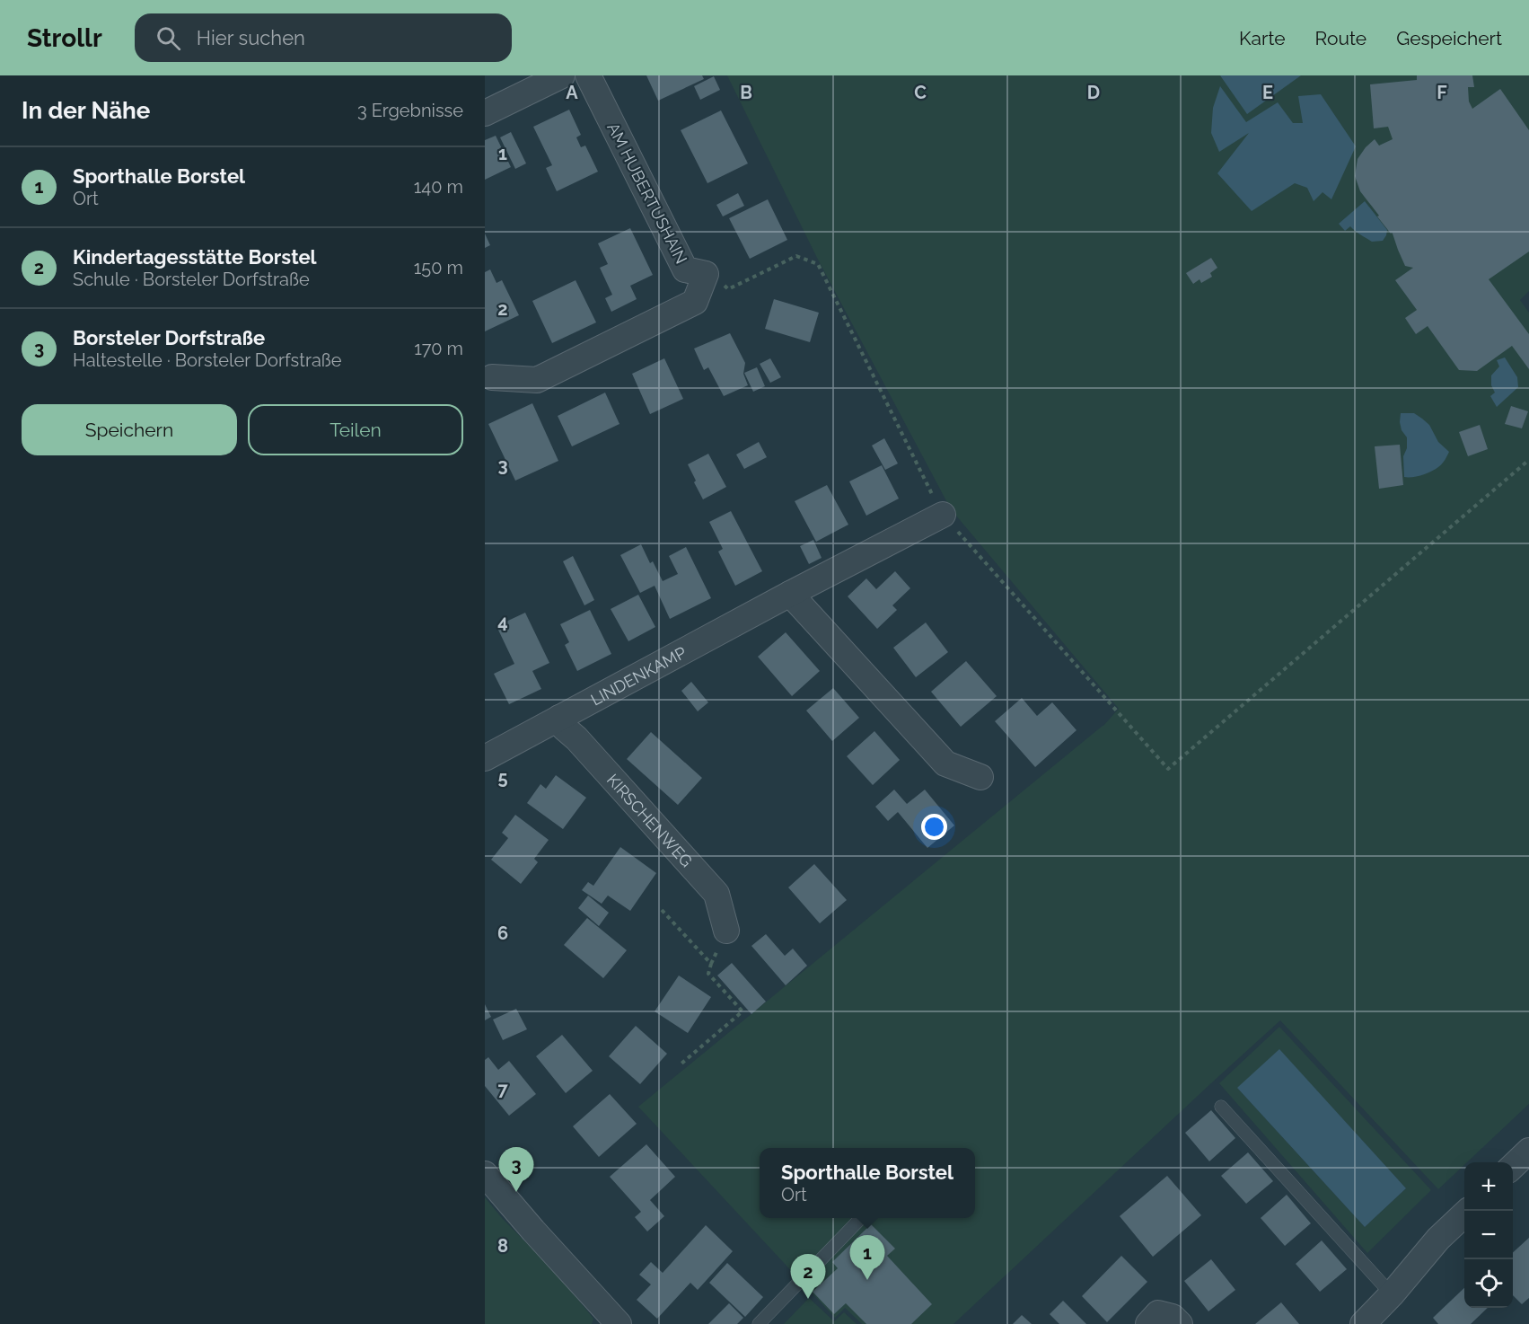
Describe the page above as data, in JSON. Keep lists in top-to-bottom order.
{
  "streets": {
    "street": ["AM HUBERTUSHAIN", "LINDENKAMP", "KIRSCHENWEG"]
  },
  "crossings": [
    ["LINDENKAMP", "KIRSCHENWEG"]
  ],
  "page": {
    "header": "Strollr",
    "search": "Hier suchen",
    "nav": ["Karte", "Route", "Gespeichert"],
    "heading": ["In der Nähe", "3 Ergebnisse"],
    "list": [
      {
        "mark": "1",
        "name": "Sporthalle Borstel",
        "note": "Ort",
        "value": "140 m"
      },
      {
        "mark": "2",
        "name": "Kindertagesstätte Borstel",
        "note": "Schule · Borsteler Dorfstraße",
        "value": "150 m"
      },
      {
        "mark": "3",
        "name": "Borsteler Dorfstraße",
        "note": "Haltestelle · Borsteler Dorfstraße",
        "value": "170 m"
      }
    ],
    "buttons": ["Speichern", "Teilen"],
    "pins": ["3", "1", "2"],
    "popup": ["Sporthalle Borstel", "Ort"],
    "map_buttons": ["+", "−"]
  },
  "grid": {
    "columns": [
      "A",
      "B",
      "C",
      "D",
      "E",
      "F"
    ],
    "rows": [
      "1",
      "2",
      "3",
      "4",
      "5",
      "6",
      "7",
      "8"
    ]
  }
}
